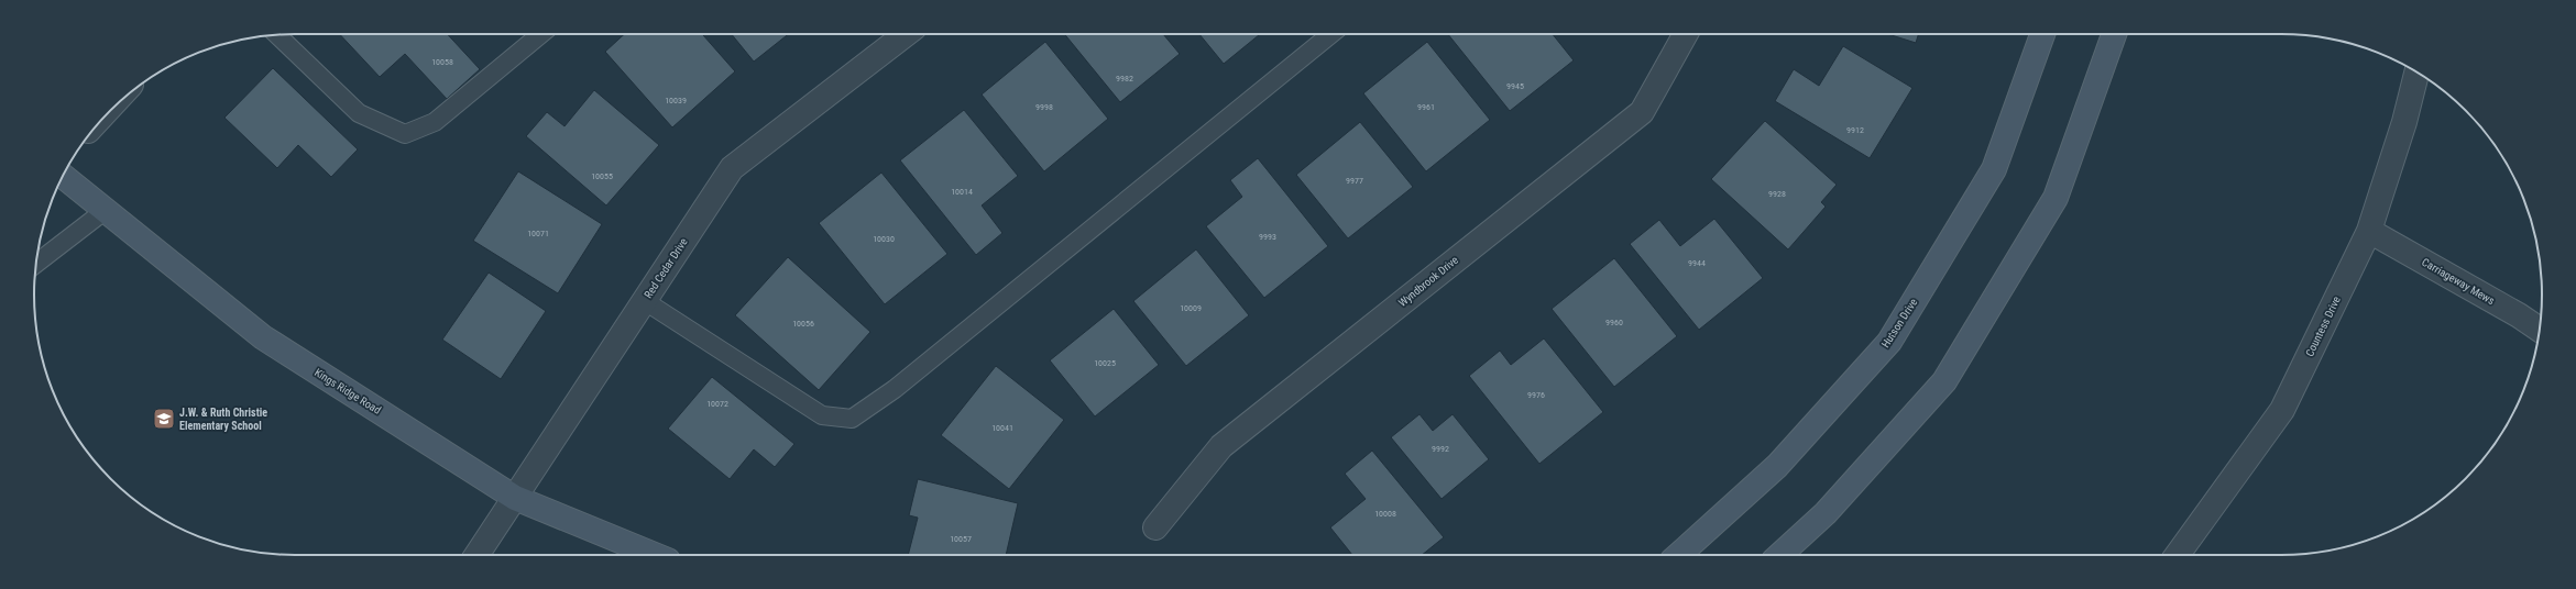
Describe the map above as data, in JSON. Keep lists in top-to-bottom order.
{
  "streets": {
    "street": [
      "Red Cedar Drive",
      "Wyndbrook Drive",
      "Carriageway Mews",
      "Hutson Drive",
      "Countess Drive",
      "Kings Ridge Road"
    ]
  },
  "crossings": [
    ["Red Cedar Drive", "Kings Ridge Road"],
    ["Carriageway Mews", "Countess Drive"]
  ],
  "places": {
    "school or university": ["J.W. & Ruth Christie Elementary School"]
  },
  "house_numbers": [
    "10058",
    "9982",
    "9945",
    "10039",
    "9998",
    "9961",
    "9912",
    "10055",
    "9977",
    "10014",
    "9928",
    "10071",
    "9993",
    "10030",
    "9944",
    "10009",
    "9960",
    "10056",
    "10025",
    "9976",
    "10072",
    "10041",
    "9992",
    "10008",
    "10057"
  ]
}
